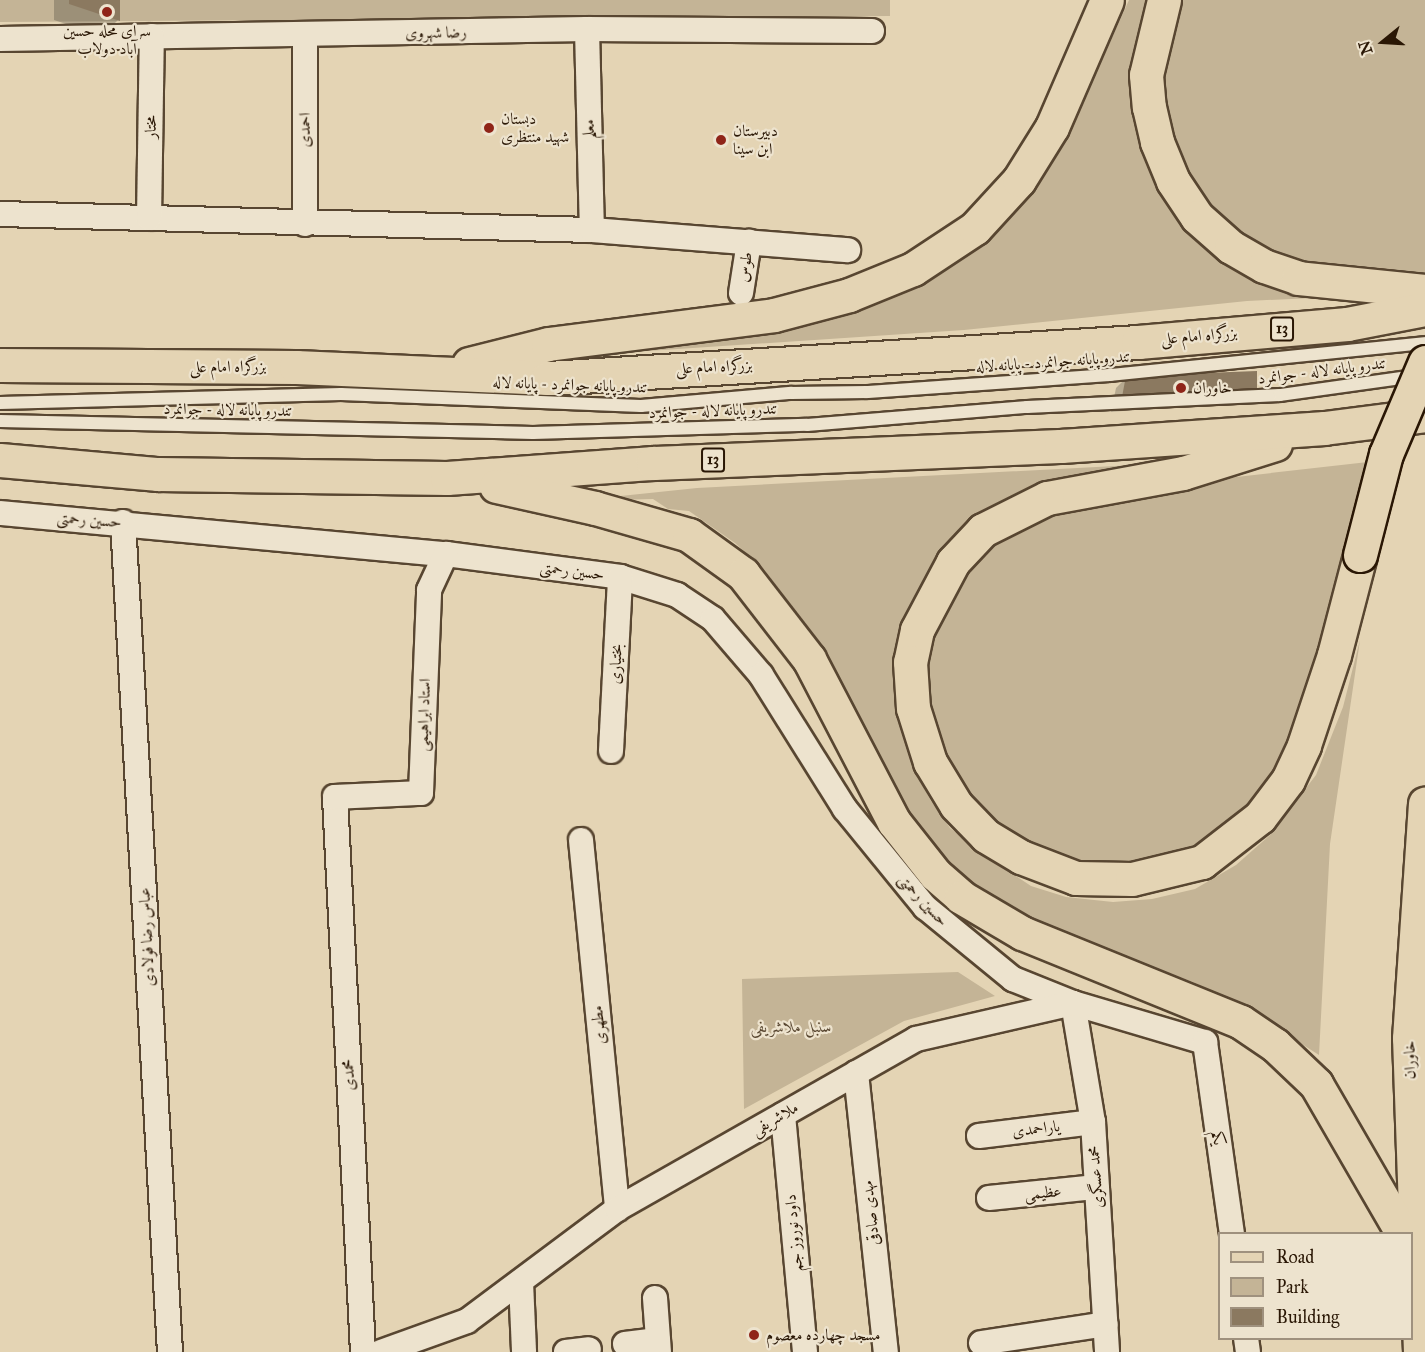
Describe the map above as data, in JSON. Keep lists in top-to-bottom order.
{
  "streets": {
    "main road": ["13", "بزرگراه امام علی", "خاوران"],
    "street": [
      "رضا شهروی",
      "مختار",
      "معلم",
      "احمدی",
      "طوس",
      "حسین رحمتی",
      "بختیاری",
      "استاد ابراهیمی",
      "عباس رضا فولادی",
      "مطهری",
      "محمدی",
      "ملاشریفی",
      "یاراحمدی",
      "یکم",
      "محمد عسگری",
      "عظیمی",
      "مهدی صادقی",
      "داود نوروز جم"
    ],
    "lane": ["تندرو پایانه جوانمرد - پایانه لاله", "تندرو پایانه لاله - جوانمرد"]
  },
  "crossings": [
    ["رضا شهروی", "مختار"],
    ["رضا شهروی", "معلم"],
    ["رضا شهروی", "احمدی"],
    ["حسین رحمتی", "بختیاری"],
    ["حسین رحمتی", "استاد ابراهیمی"],
    ["حسین رحمتی", "عباس رضا فولادی"],
    ["حسین رحمتی", "ملاشریفی"],
    ["حسین رحمتی", "محمد عسگری"],
    ["استاد ابراهیمی", "محمدی"],
    ["مطهری", "ملاشریفی"],
    ["ملاشریفی", "یکم"],
    ["ملاشریفی", "محمد عسگری"],
    ["ملاشریفی", "مهدی صادقی"],
    ["ملاشریفی", "داود نوروز جم"],
    ["یاراحمدی", "محمد عسگری"],
    ["محمد عسگری", "عظیمی"]
  ],
  "parks": ["سنبل ملاشریفی"],
  "places": [
    "سرای محله حسین آباد دولاب",
    "دبستان شهید منتظری",
    "دبیرستان ابن سینا",
    "خاوران",
    "مسجد چهارده معصوم"
  ],
  "legend": ["Road", "Park", "Building"],
  "north": "left"
}
